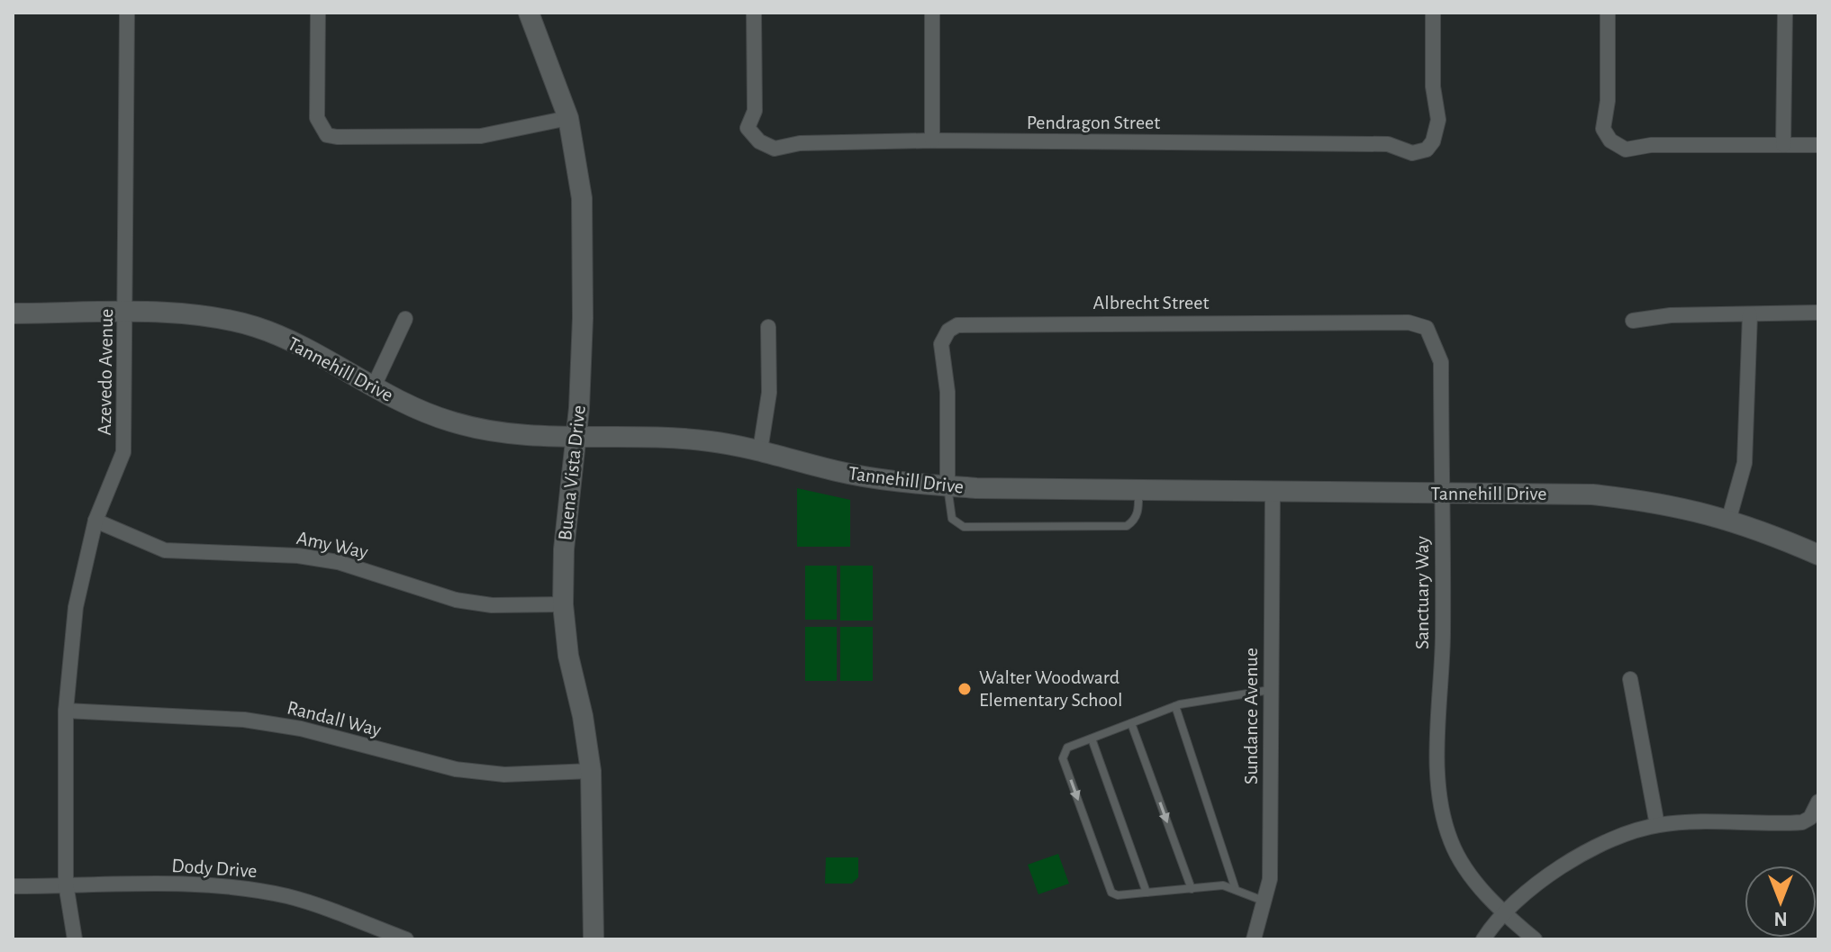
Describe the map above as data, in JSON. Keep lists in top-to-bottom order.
{
  "streets": {
    "street": [
      "Pendragon Street",
      "Albrecht Street",
      "Tannehill Drive",
      "Azevedo Avenue",
      "Buena Vista Drive",
      "Amy Way",
      "Sanctuary Way",
      "Sundance Avenue",
      "Randall Way",
      "Dody Drive"
    ]
  },
  "crossings": [
    ["Albrecht Street", "Tannehill Drive"],
    ["Albrecht Street", "Sanctuary Way"],
    ["Tannehill Drive", "Azevedo Avenue"],
    ["Tannehill Drive", "Buena Vista Drive"],
    ["Tannehill Drive", "Sanctuary Way"],
    ["Tannehill Drive", "Sundance Avenue"],
    ["Azevedo Avenue", "Amy Way"],
    ["Azevedo Avenue", "Randall Way"],
    ["Azevedo Avenue", "Dody Drive"],
    ["Buena Vista Drive", "Amy Way"],
    ["Buena Vista Drive", "Randall Way"]
  ],
  "places": ["Walter Woodward Elementary School"],
  "north": "bottom"
}
